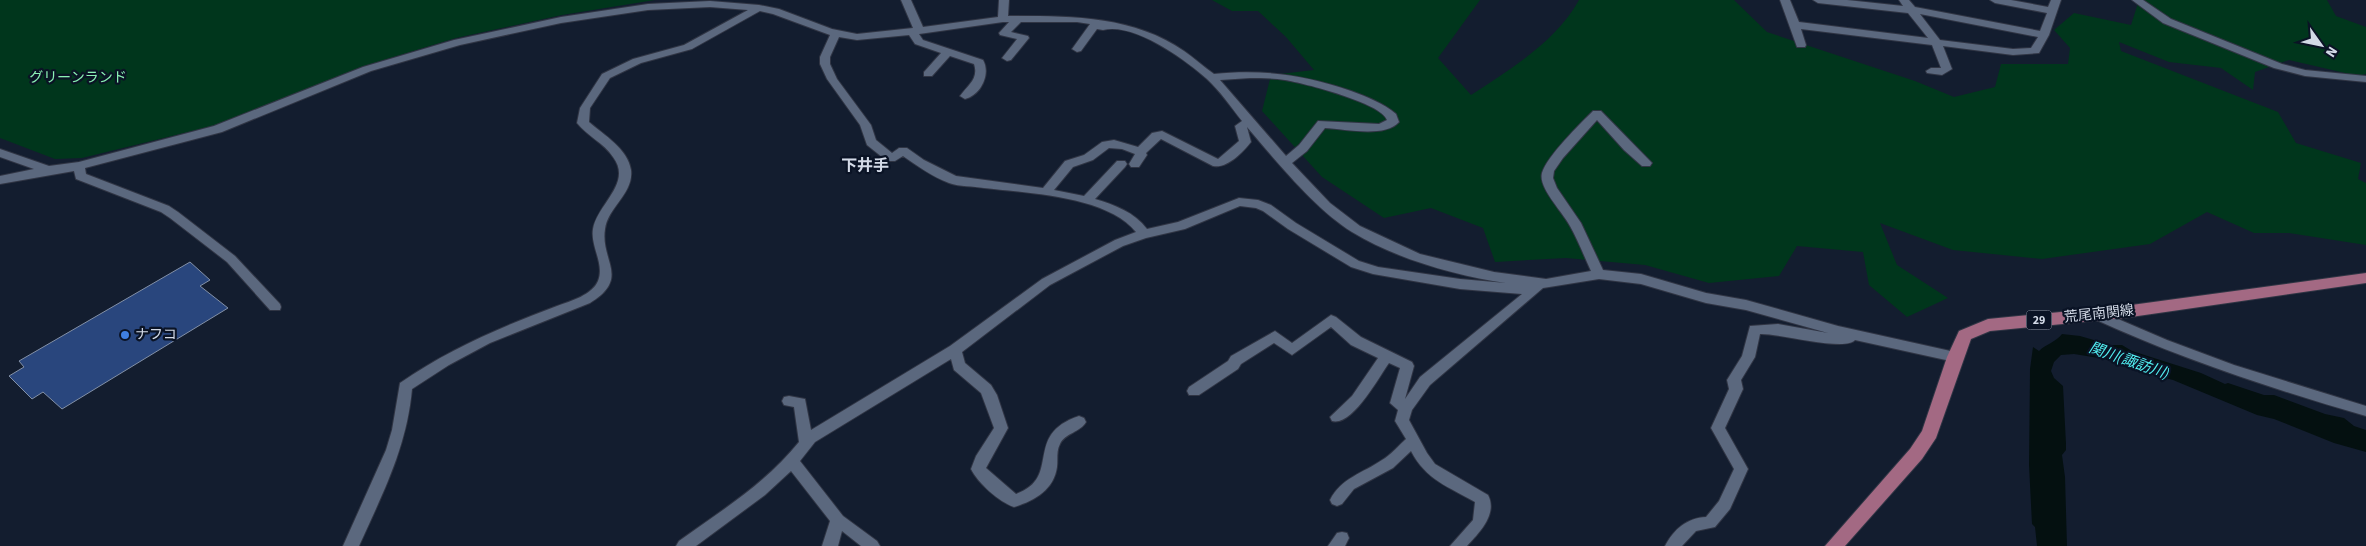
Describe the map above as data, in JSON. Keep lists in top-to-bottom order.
{
  "streets": {
    "main road": ["荒尾南関線", "29"]
  },
  "districts": ["下井手"],
  "water": ["関川(諏訪川)"],
  "parks": ["グリーンランド"],
  "places": ["ナフコ"],
  "north": "bottom right"
}
